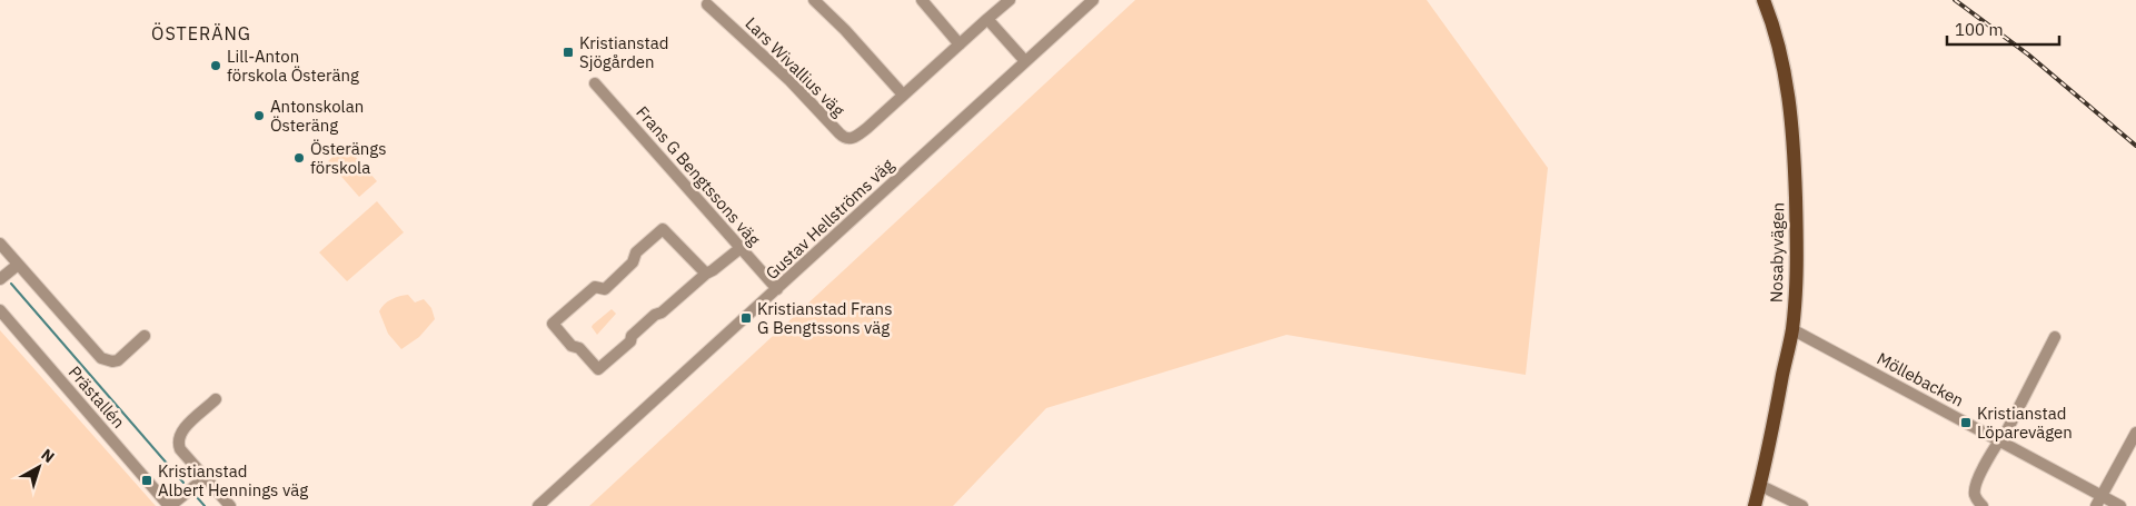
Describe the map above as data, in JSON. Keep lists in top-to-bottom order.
{
  "streets": {
    "main road": ["Nosabyvägen"],
    "street": [
      "Lars Wivallius väg",
      "Frans G Bengtssons väg",
      "Gustav Hellströms väg",
      "Möllebacken",
      "Prästallén"
    ]
  },
  "crossings": [
    ["Frans G Bengtssons väg", "Gustav Hellströms väg"],
    ["Nosabyvägen", "Möllebacken"]
  ],
  "districts": ["ÖSTERÄNG"],
  "places": {
    "transit": [
      "Kristianstad Sjögården",
      "Kristianstad Frans G Bengtssons väg",
      "Kristianstad Löparevägen",
      "Kristianstad Albert Hennings väg"
    ],
    "other": ["Lill-Anton förskola Österäng", "Antonskolan Österäng", "Österängs förskola"]
  },
  "scale_bar": "100 m",
  "north": "top right"
}
